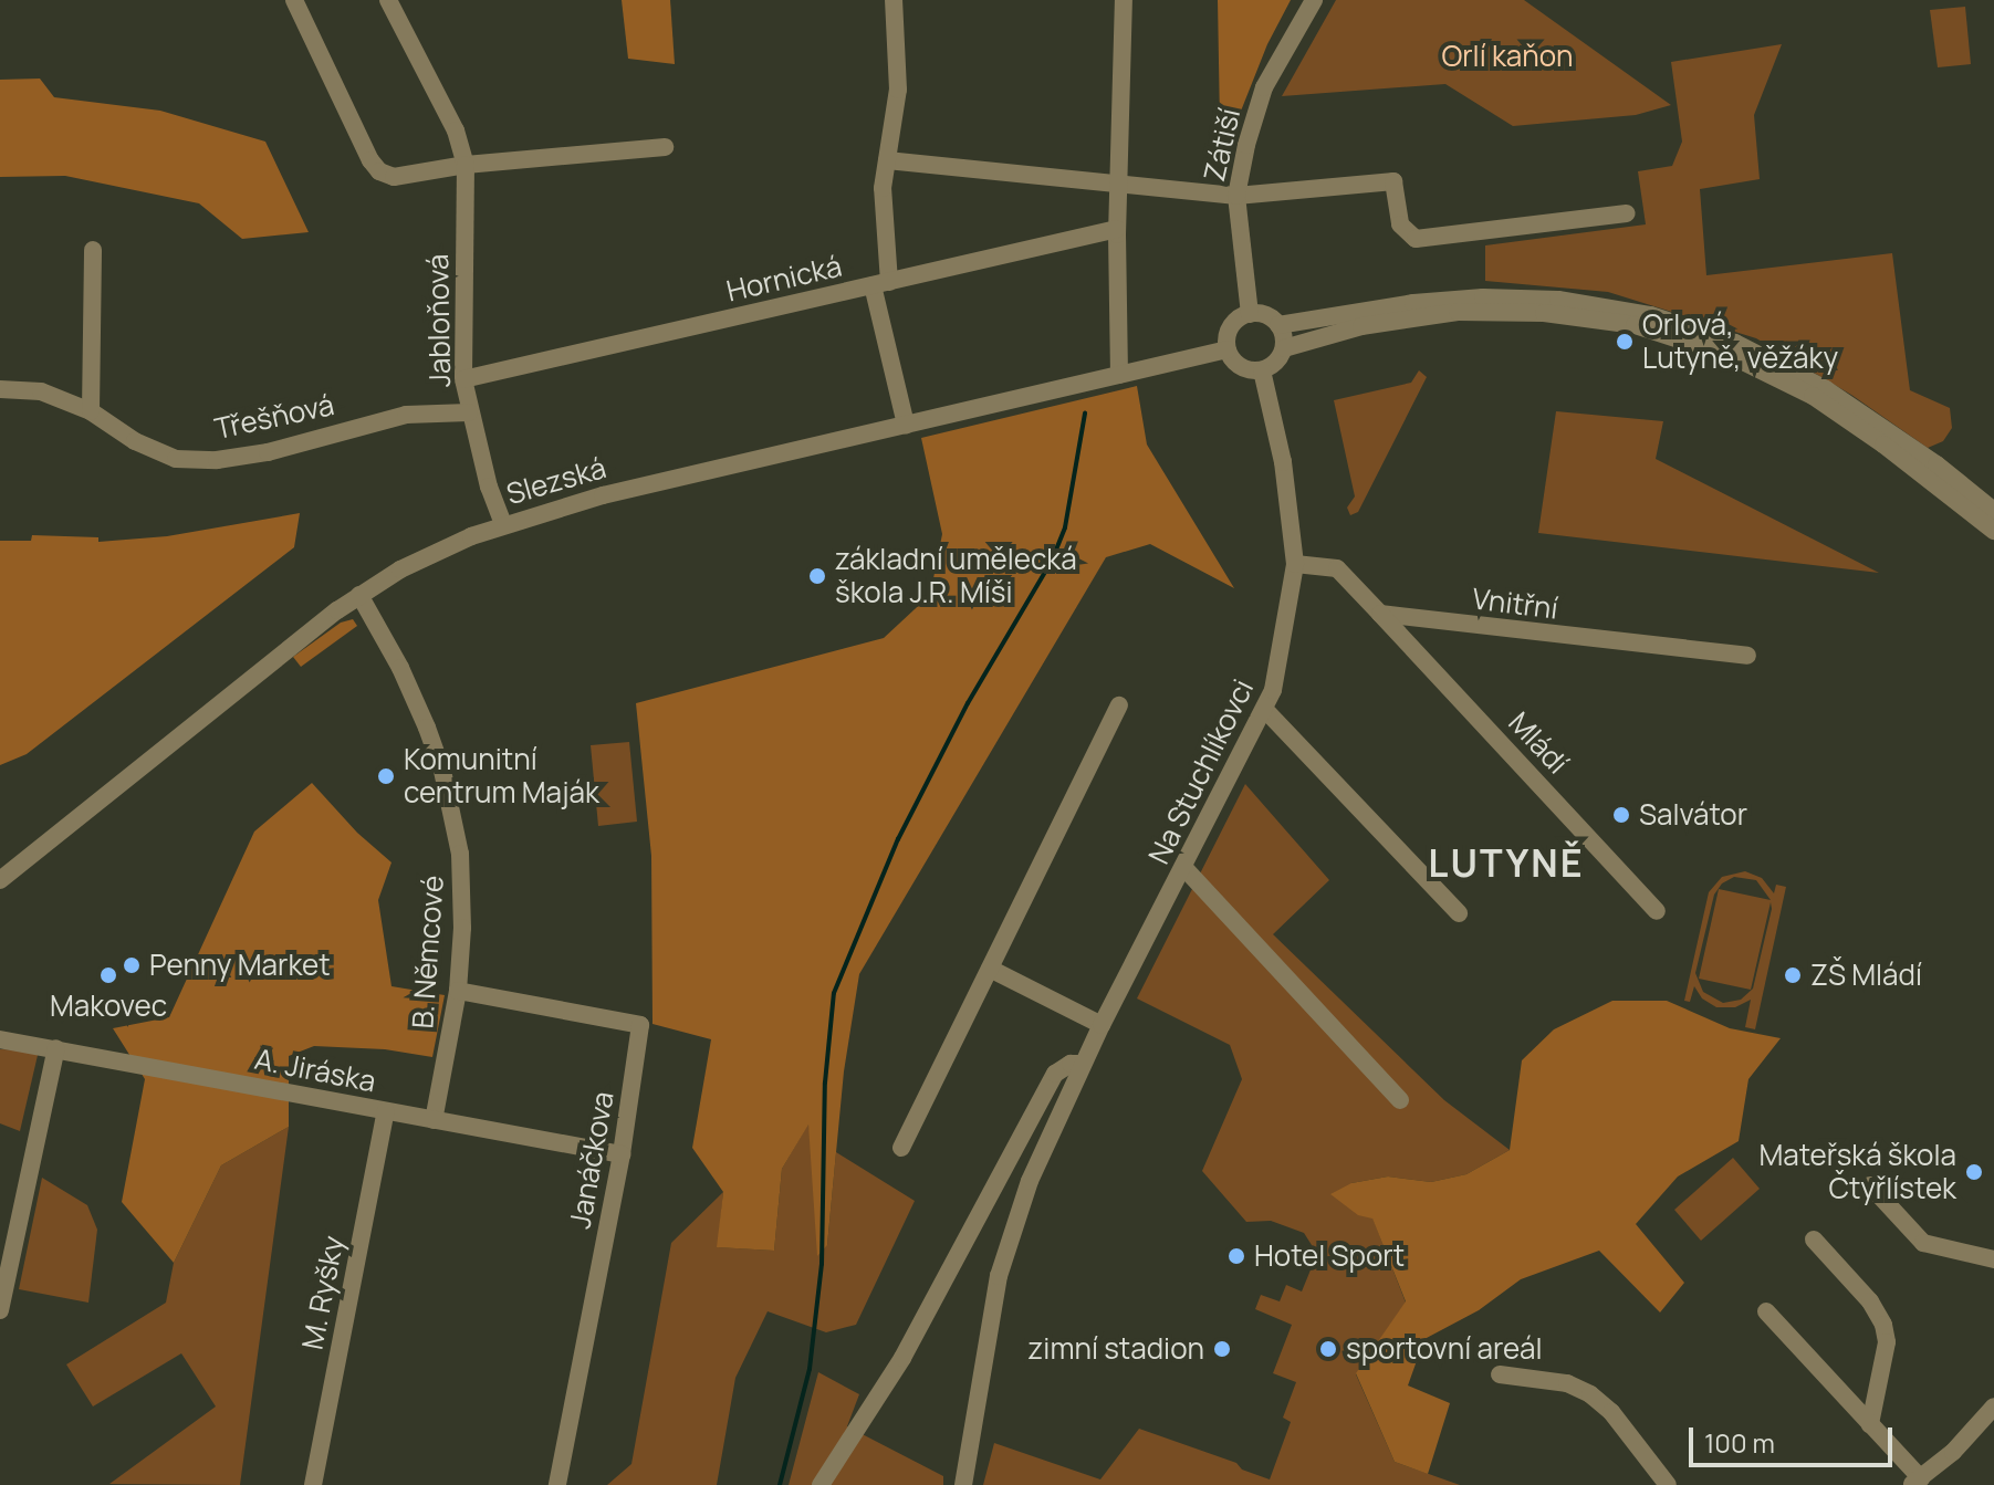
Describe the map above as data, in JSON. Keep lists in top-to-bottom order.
{
  "streets": {
    "street": [
      "Zátiší",
      "Hornická",
      "Jabloňová",
      "Třešňová",
      "Slezská",
      "Vnitřní",
      "Mládí",
      "Na Stuchlíkovci",
      "B. Němcové",
      "A. Jiráska",
      "Janáčkova",
      "M. Ryšky"
    ]
  },
  "crossings": [
    ["Zátiší", "Slezská"],
    ["Zátiší", "Na Stuchlíkovci"],
    ["Hornická", "Jabloňová"],
    ["Jabloňová", "Třešňová"],
    ["Jabloňová", "Slezská"],
    ["Slezská", "Na Stuchlíkovci"],
    ["Slezská", "B. Němcové"],
    ["Vnitřní", "Mládí"],
    ["B. Němcové", "A. Jiráska"],
    ["B. Němcové", "Janáčkova"],
    ["A. Jiráska", "Janáčkova"],
    ["A. Jiráska", "M. Ryšky"]
  ],
  "districts": ["LUTYNĚ"],
  "parks": ["Orlí kaňon"],
  "places": [
    "Orlová, Lutyně, věžáky",
    "základní umělecká škola J.R. Míši",
    "Komunitní centrum Maják",
    "Salvátor",
    "Penny Market",
    "Makovec",
    "ZŠ Mládí",
    "Mateřská škola Čtyřlístek",
    "Hotel Sport",
    "zimní stadion",
    "sportovní areál"
  ],
  "scale_bar": "100 m"
}
